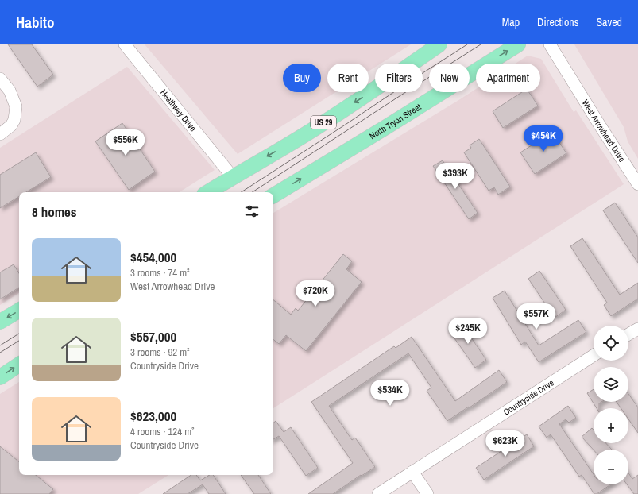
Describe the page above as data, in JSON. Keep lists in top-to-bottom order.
{
  "streets": {
    "main road": ["North Tryon Street", "US 29"],
    "street": ["Heathway Drive", "West Arrowhead Drive", "Countryside Drive"]
  },
  "crossings": [
    ["Heathway Drive", "US 29"]
  ],
  "page": {
    "header": "Habito",
    "nav": ["Map", "Directions", "Saved"],
    "chip": [
      "Buy",
      "Rent",
      "Filters",
      "New",
      "Apartment"
    ],
    "price": [
      "$454K",
      "$556K",
      "$393K",
      "$720K",
      "$557K",
      "$245K",
      "$534K",
      "$623K"
    ],
    "heading": "8 homes",
    "list": [
      {
        "name": "$454,000",
        "note": "3 rooms · 74 m² · West Arrowhead Drive"
      },
      {
        "name": "$557,000",
        "note": "3 rooms · 92 m² · Countryside Drive"
      },
      {
        "name": "$623,000",
        "note": "4 rooms · 124 m² · Countryside Drive"
      }
    ],
    "map_buttons": ["+", "−"]
  }
}
